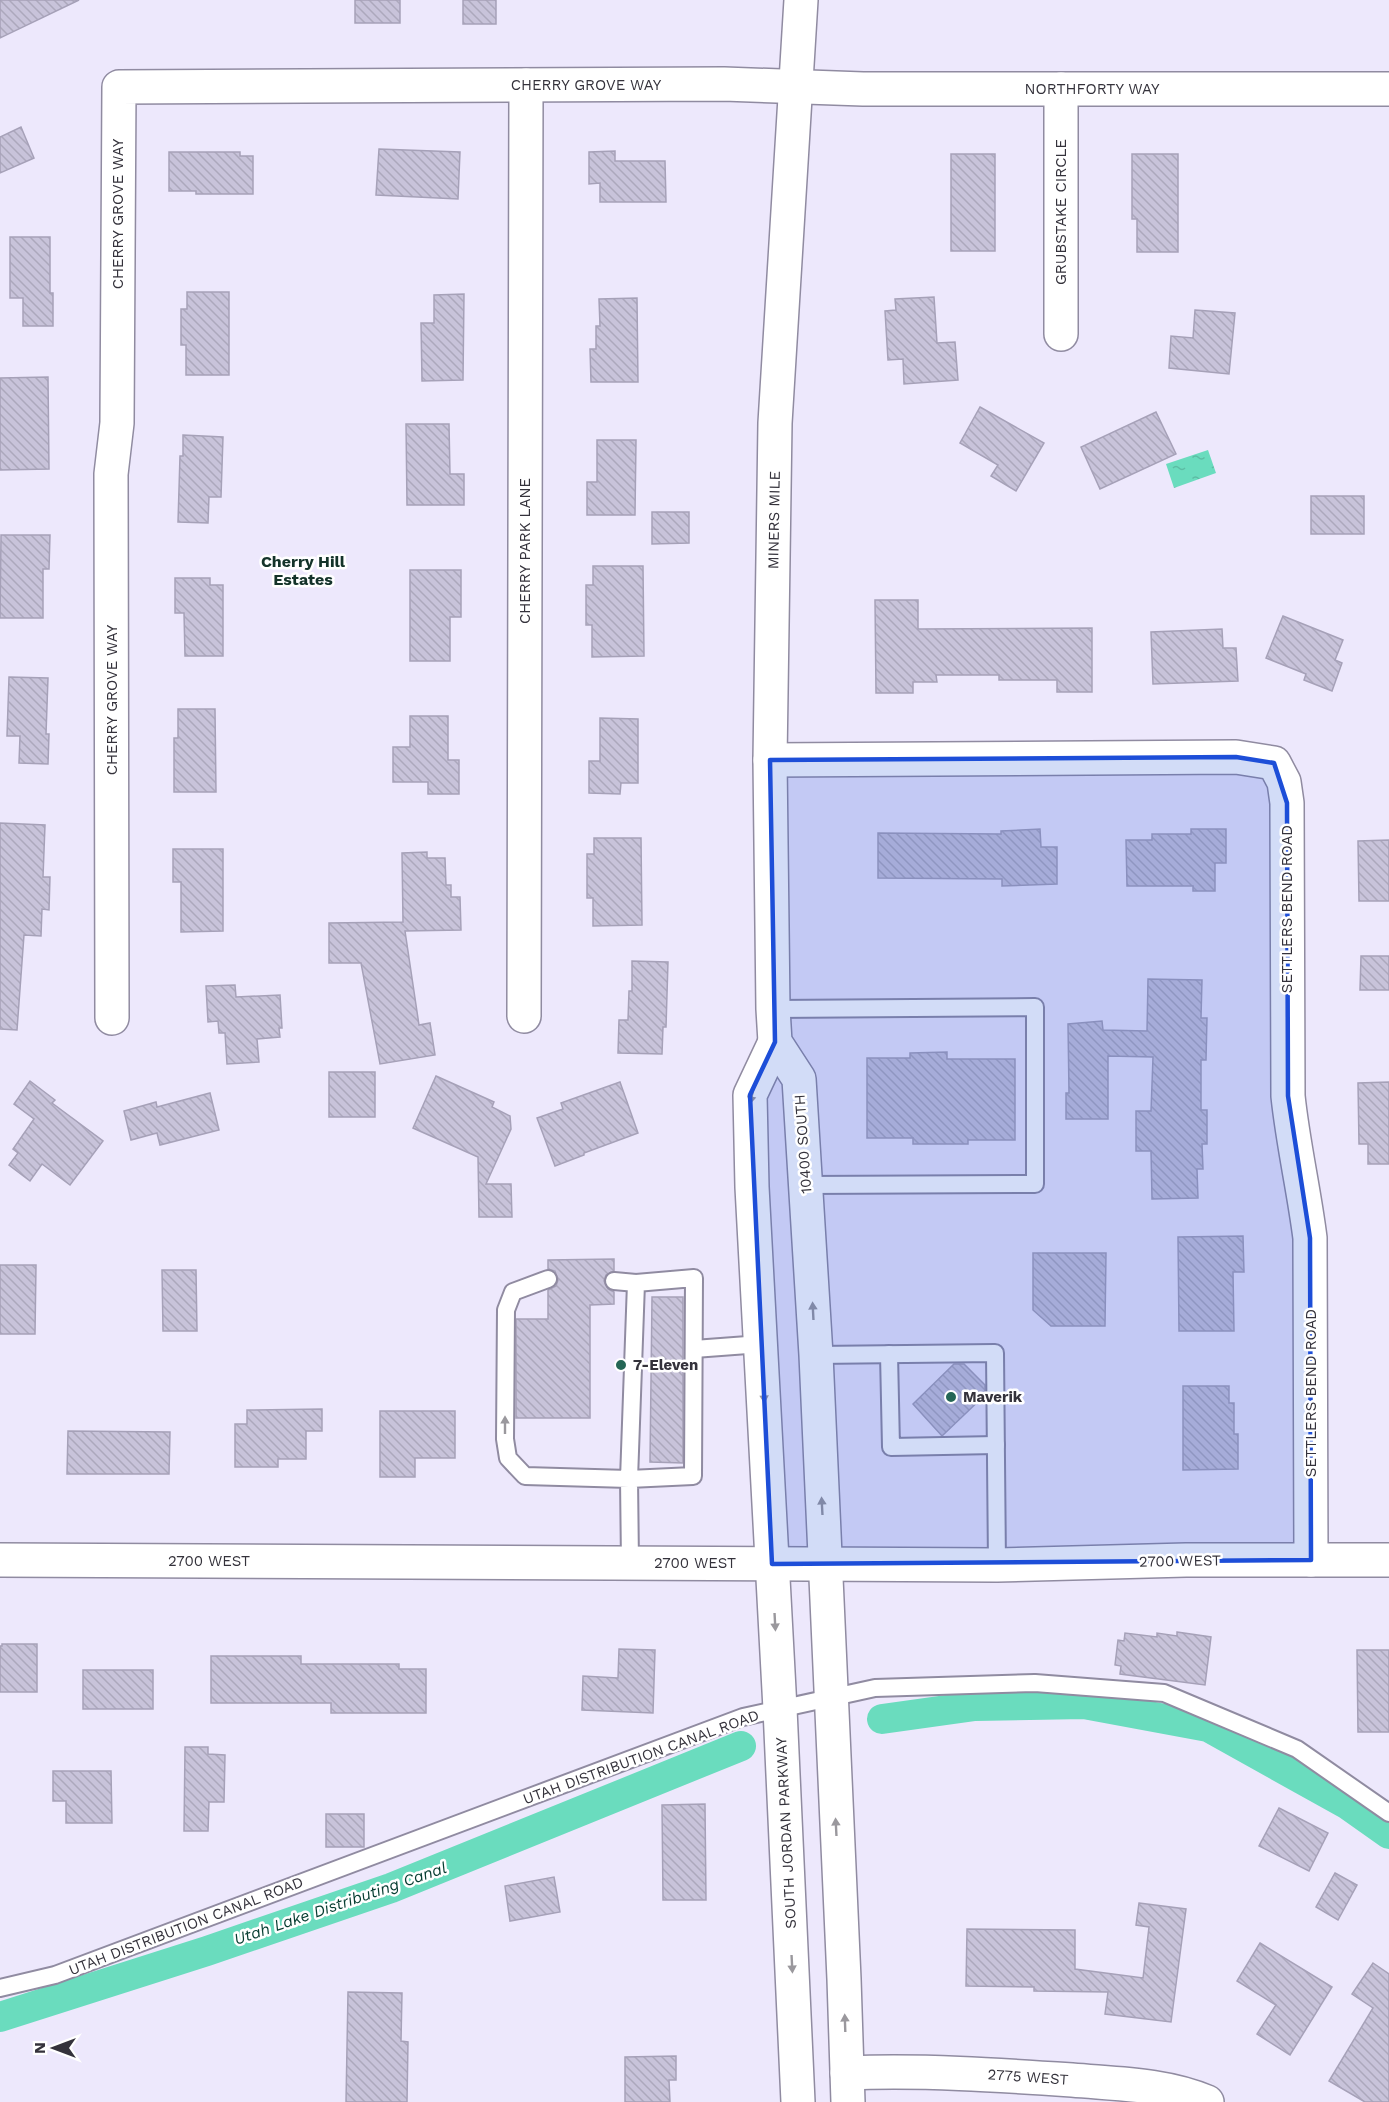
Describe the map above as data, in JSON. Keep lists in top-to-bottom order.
{
  "streets": {
    "street": [
      "CHERRY GROVE WAY",
      "NORTHFORTY WAY",
      "GRUBSTAKE CIRCLE",
      "MINERS MILE",
      "CHERRY PARK LANE",
      "SETTLERS BEND ROAD",
      "10400 SOUTH",
      "2700 WEST",
      "SOUTH JORDAN PARKWAY",
      "2775 WEST"
    ],
    "lane": ["UTAH DISTRIBUTION CANAL ROAD"]
  },
  "crossings": [
    ["CHERRY GROVE WAY", "NORTHFORTY WAY"],
    ["CHERRY GROVE WAY", "MINERS MILE"],
    ["CHERRY GROVE WAY", "CHERRY PARK LANE"],
    ["NORTHFORTY WAY", "GRUBSTAKE CIRCLE"],
    ["NORTHFORTY WAY", "MINERS MILE"],
    ["MINERS MILE", "SETTLERS BEND ROAD"],
    ["MINERS MILE", "10400 SOUTH"],
    ["SETTLERS BEND ROAD", "2700 WEST"],
    ["10400 SOUTH", "2700 WEST"],
    ["2700 WEST", "SOUTH JORDAN PARKWAY"],
    ["UTAH DISTRIBUTION CANAL ROAD", "SOUTH JORDAN PARKWAY"]
  ],
  "districts": ["Cherry Hill Estates"],
  "water": ["Utah Lake Distributing Canal"],
  "places": ["7-Eleven", "Maverik"],
  "north": "left"
}
